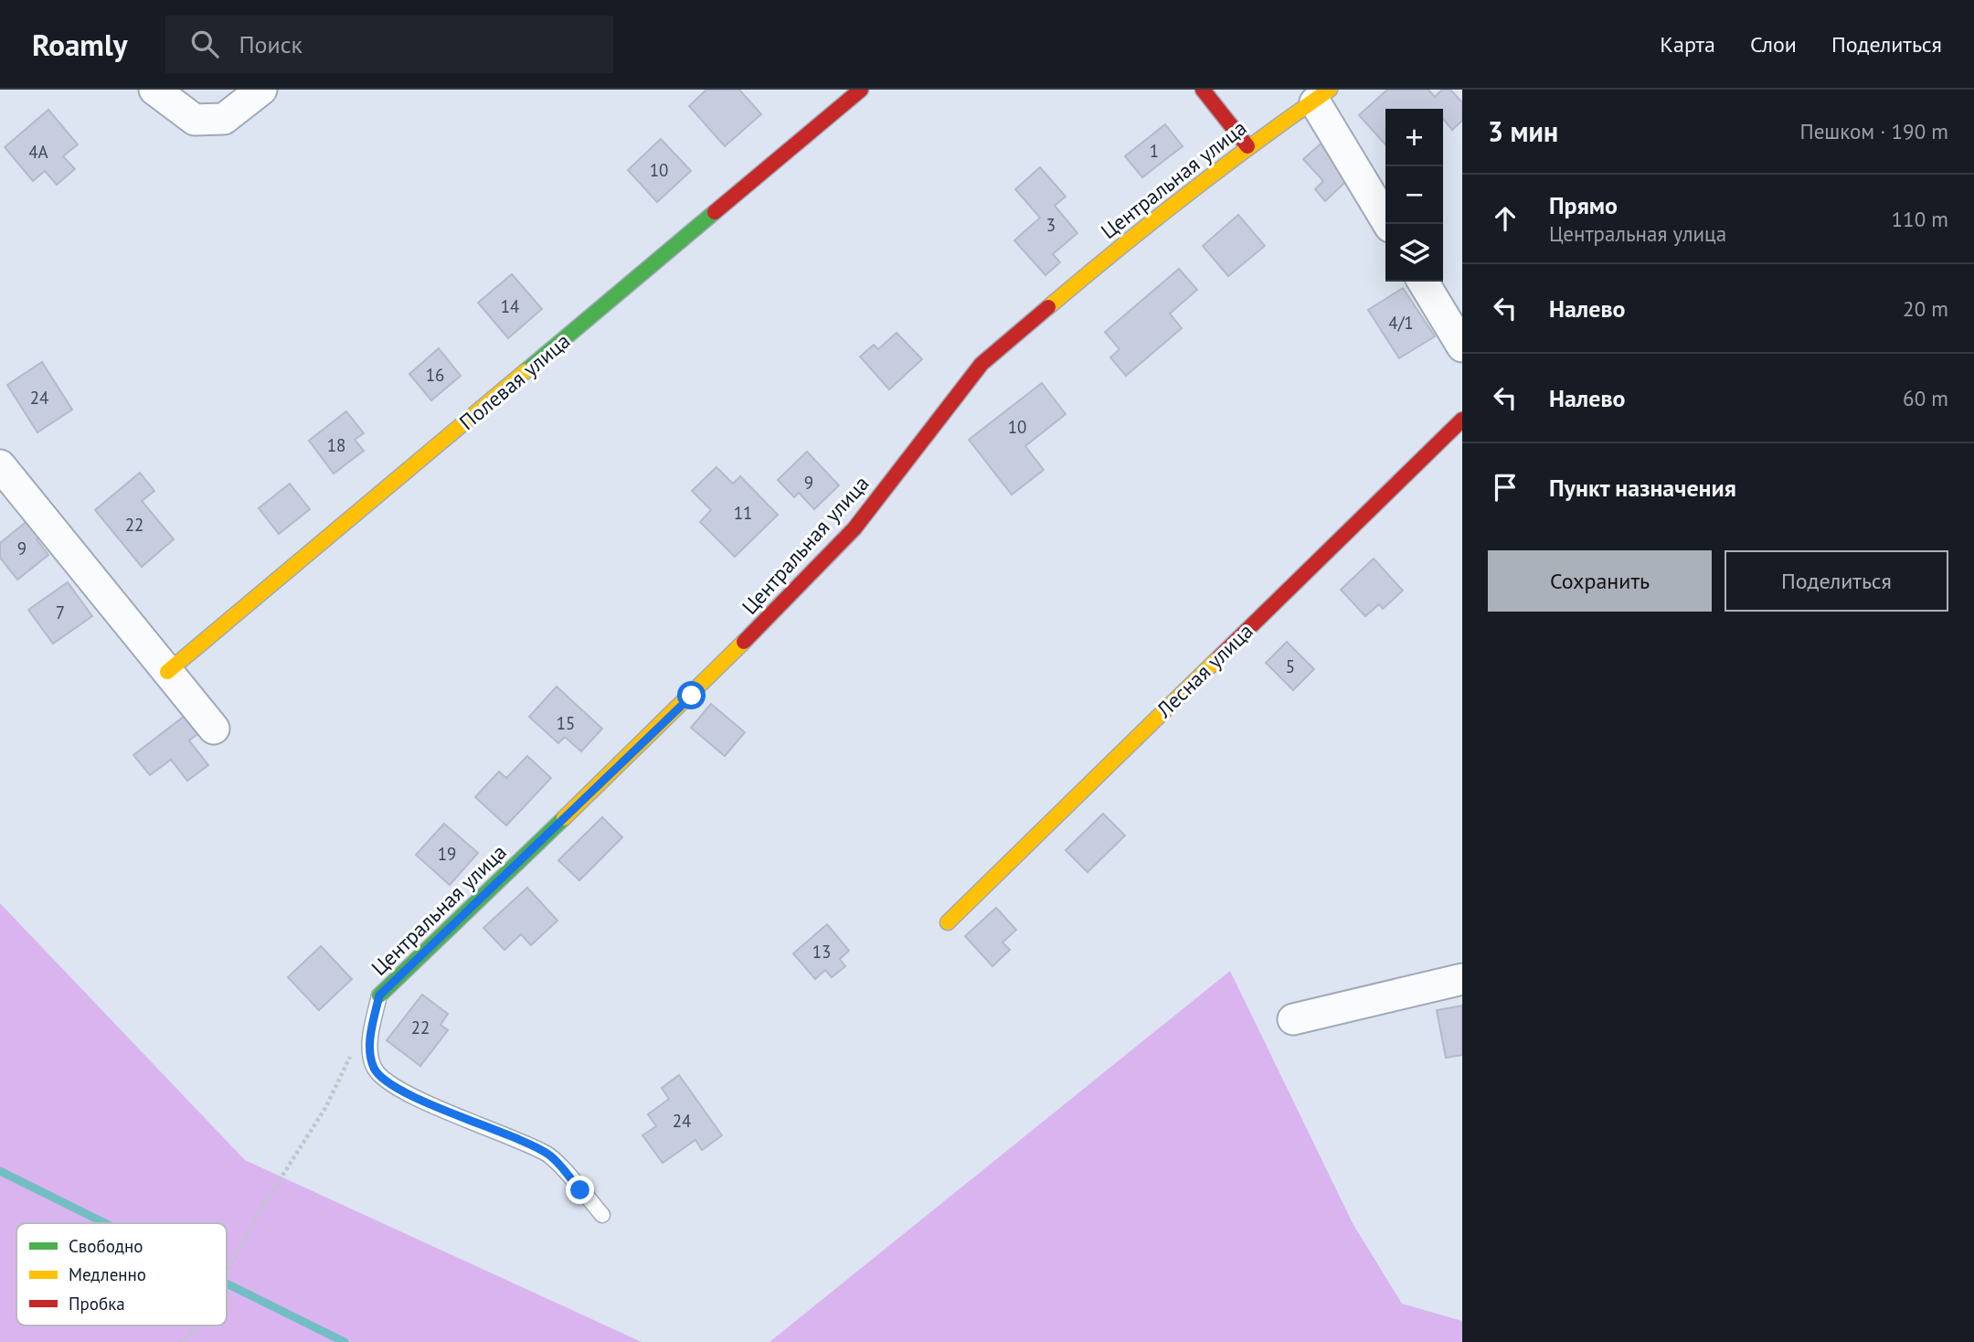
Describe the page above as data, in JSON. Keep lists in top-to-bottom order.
{
  "streets": {
    "street": ["Центральная улица", "Полевая улица", "Лесная улица"]
  },
  "house_numbers": [
    "1",
    "4А",
    "10",
    "3",
    "14",
    "4/1",
    "16",
    "24",
    "10",
    "18",
    "9",
    "11",
    "22",
    "9",
    "7",
    "5",
    "15",
    "19",
    "13",
    "22",
    "24"
  ],
  "legend": ["Свободно", "Медленно", "Пробка"],
  "page": {
    "header": "Roamly",
    "search": "Поиск",
    "nav": ["Карта", "Слои", "Поделиться"],
    "heading": ["3 мин", "Пешком · 190 m"],
    "map_buttons": ["+", "−"],
    "list": [
      ["Прямо", "Центральная улица", "110 m"],
      ["Налево", "20 m"],
      ["Налево", "60 m"],
      "Пункт назначения"
    ],
    "buttons": ["Сохранить", "Поделиться"]
  }
}
